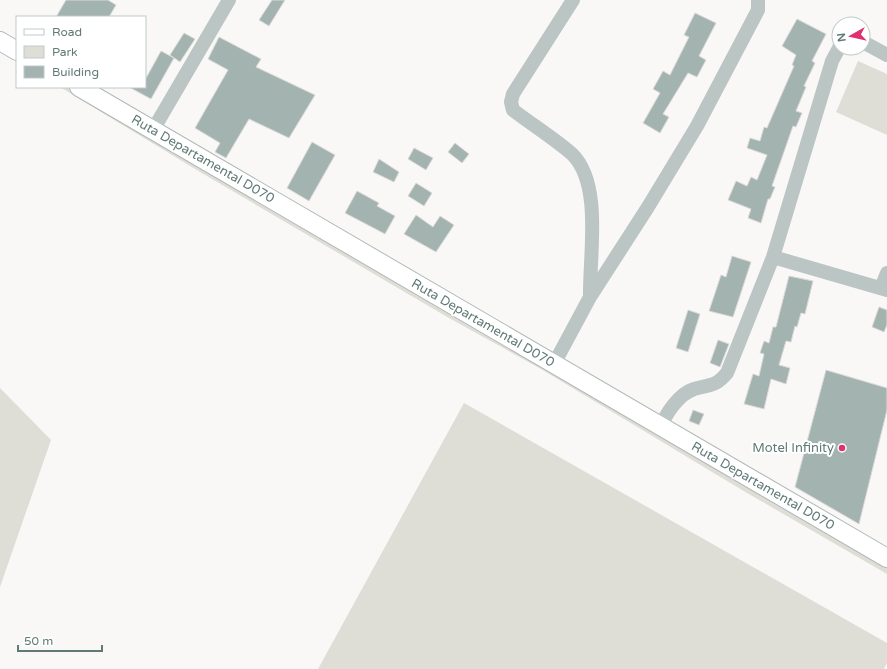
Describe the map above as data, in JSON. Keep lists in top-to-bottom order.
{
  "streets": {
    "main road": ["Ruta Departamental D070"]
  },
  "places": ["Motel Infinity"],
  "legend": ["Road", "Park", "Building"],
  "scale_bar": "50 m",
  "north": "left"
}
